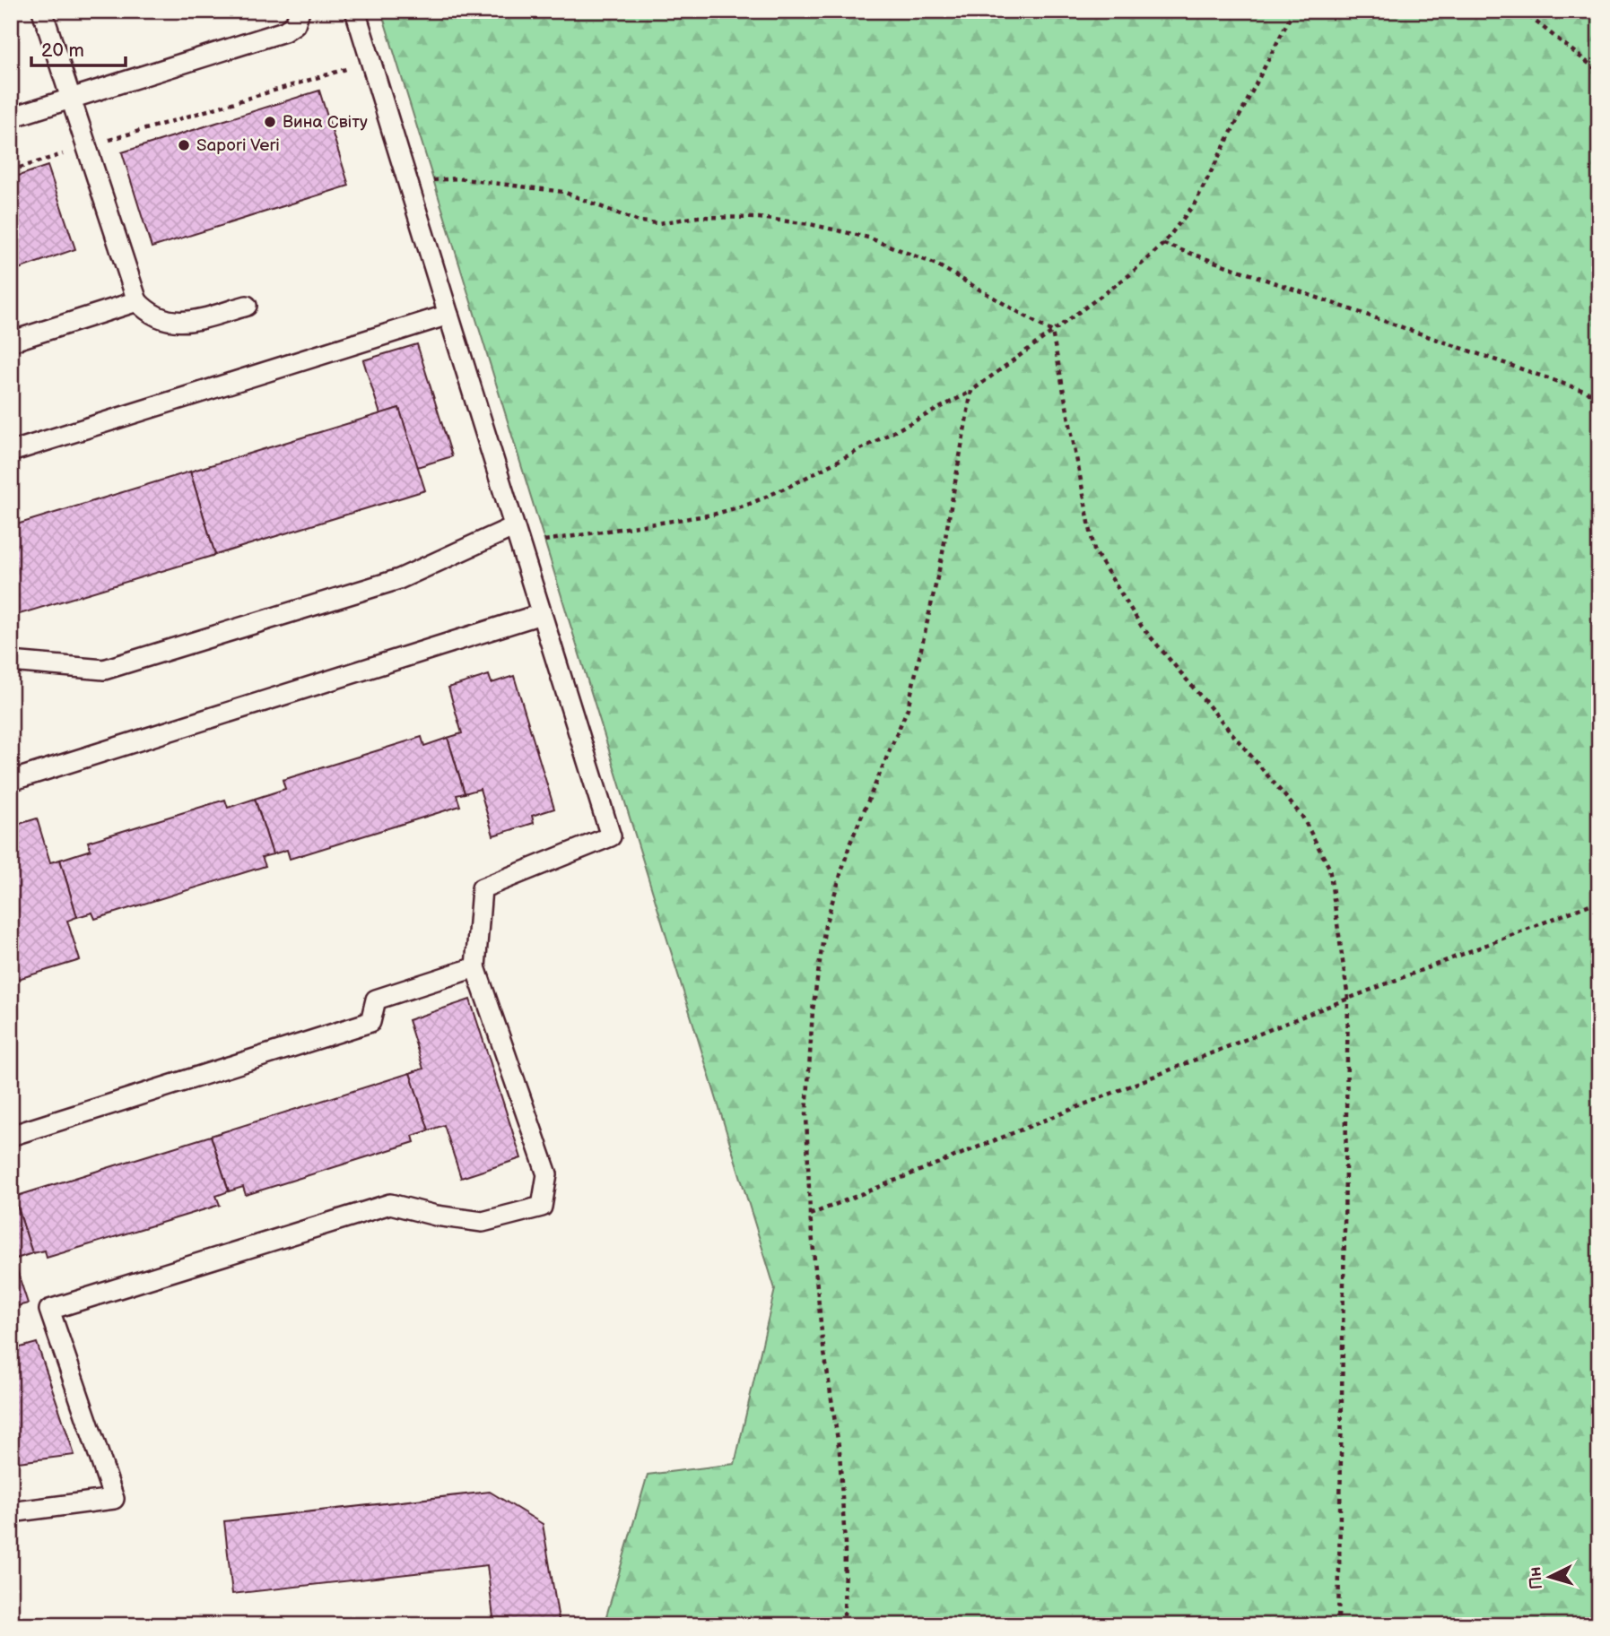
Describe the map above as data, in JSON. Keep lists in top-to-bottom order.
{
  "places": ["Вина Світу", "Sapori Veri"],
  "scale_bar": "20 m",
  "north": "left"
}
